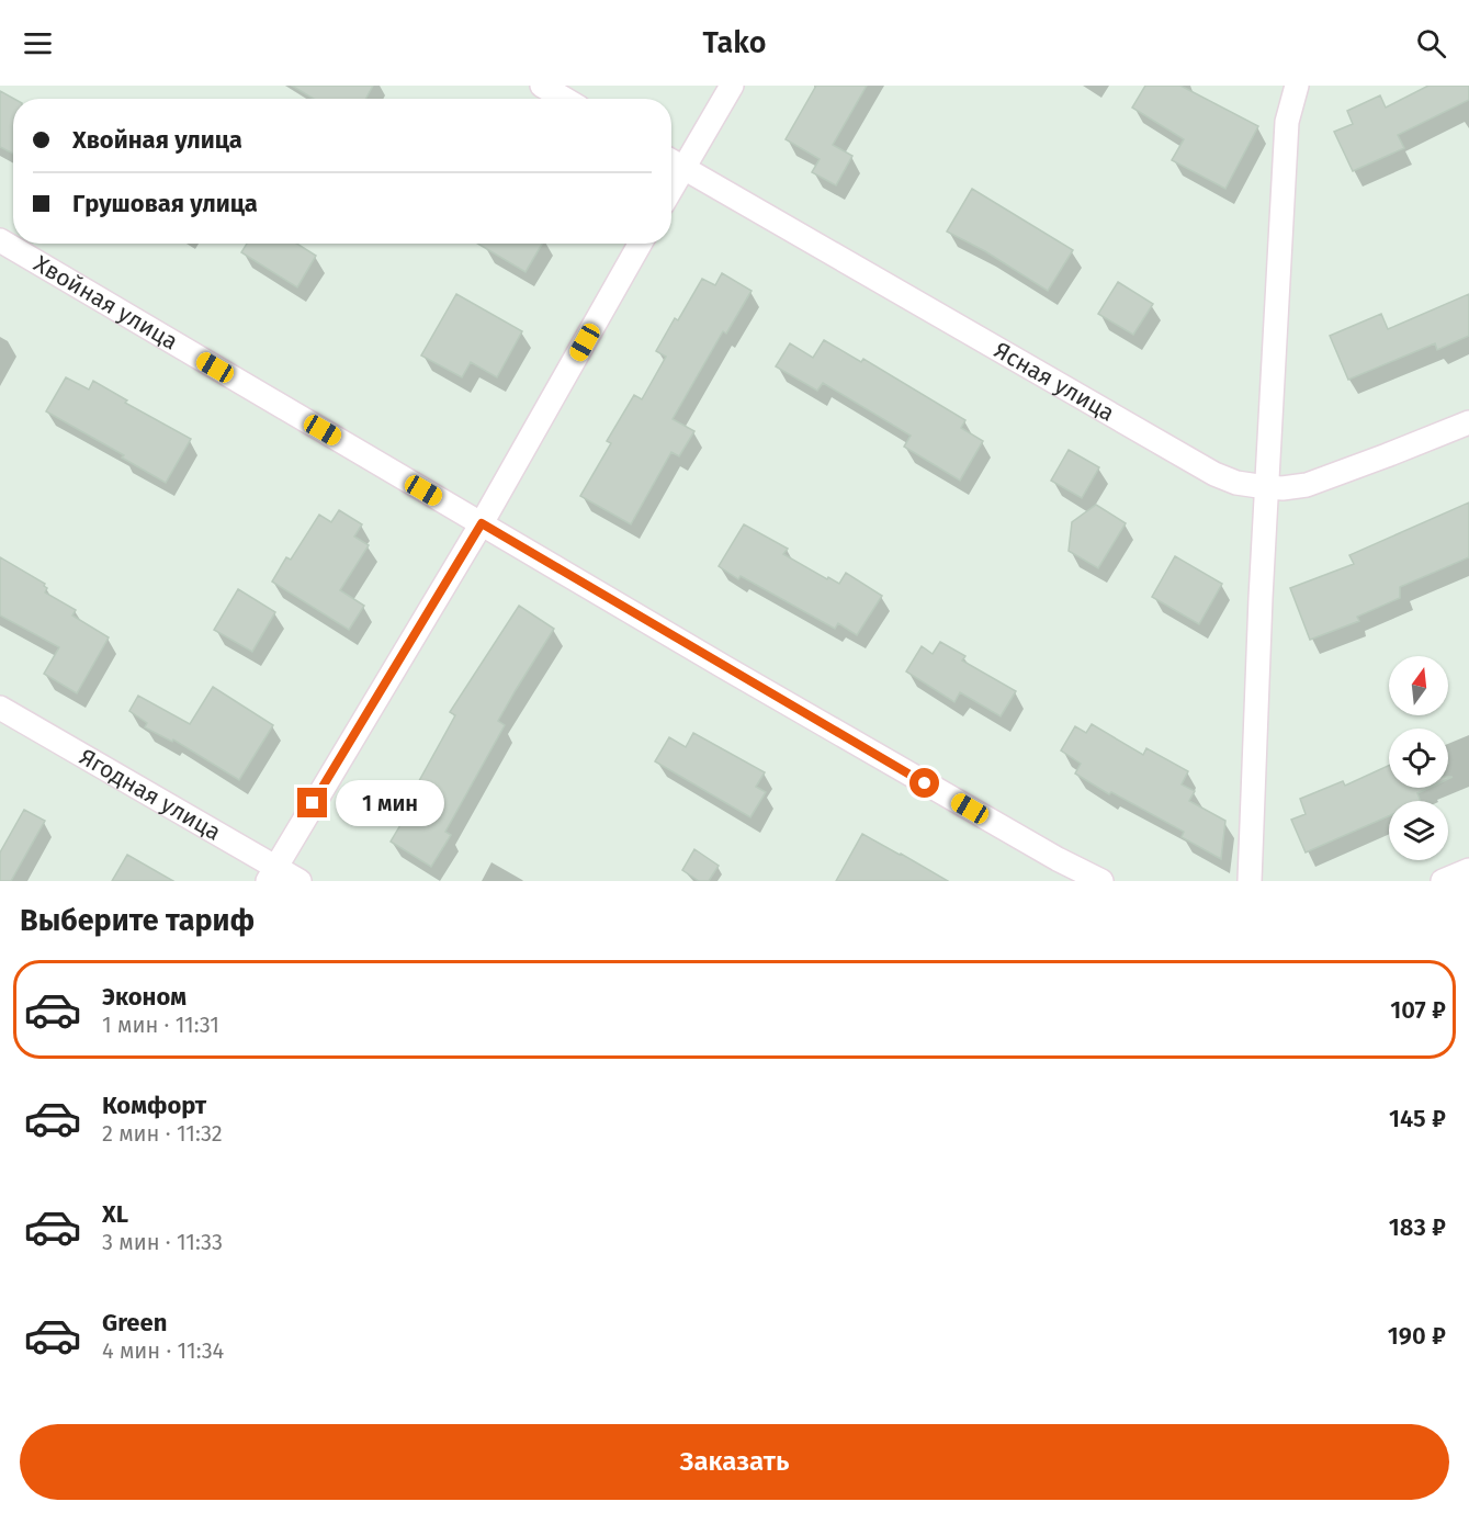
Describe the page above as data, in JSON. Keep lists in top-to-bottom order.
{
  "streets": {
    "street": ["Хвойная улица", "Ясная улица", "Ягодная улица"]
  },
  "north": "top",
  "page": {
    "header": "Tako",
    "banner": ["Хвойная улица", "Грушовая улица"],
    "bubble": "1 мин",
    "heading": "Выберите тариф",
    "list": [
      {
        "name": "Эконом",
        "note": "1 мин · 11:31",
        "value": "107 ₽"
      },
      {
        "name": "Комфорт",
        "note": "2 мин · 11:32",
        "value": "145 ₽"
      },
      {
        "name": "XL",
        "note": "3 мин · 11:33",
        "value": "183 ₽"
      },
      {
        "name": "Green",
        "note": "4 мин · 11:34",
        "value": "190 ₽"
      }
    ],
    "buttons": "Заказать"
  }
}
